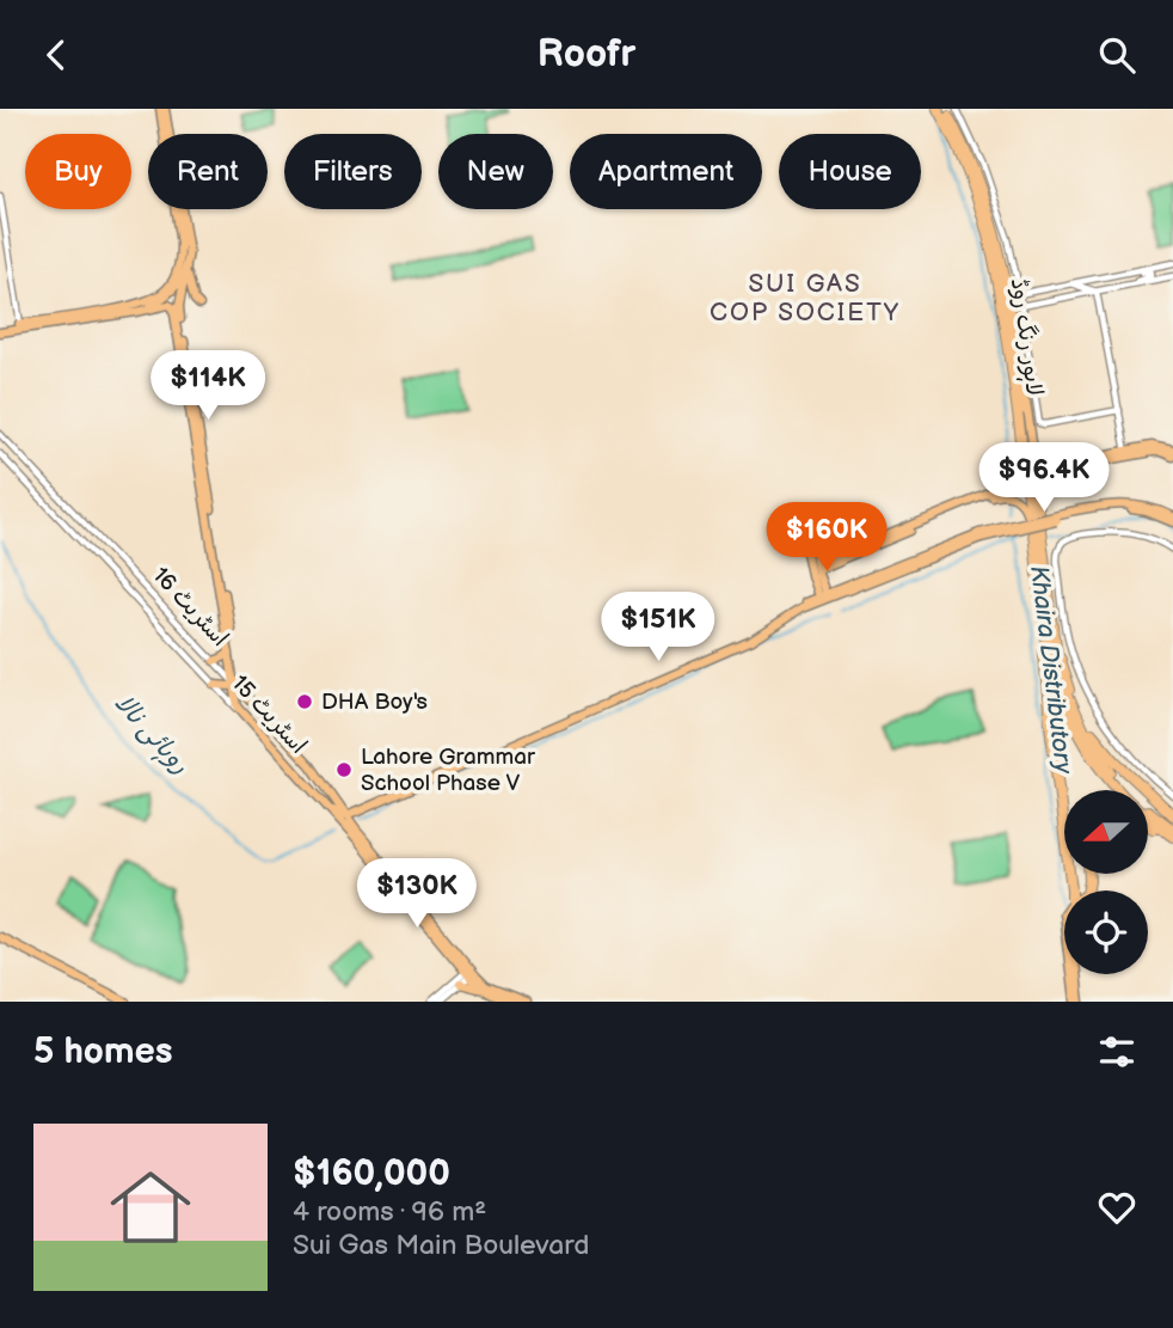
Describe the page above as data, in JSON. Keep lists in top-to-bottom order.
{
  "streets": {
    "highway": ["لاہور رنگ روڈ"],
    "main road": ["اسٹریٹ 16", "اسٹریٹ 15"]
  },
  "crossings": [
    ["اسٹریٹ 16", "اسٹریٹ 15"]
  ],
  "districts": ["SUI GAS COP SOCIETY"],
  "water": ["Khaira Distributory", "روہائی نالا"],
  "places": ["DHA Boy's", "Lahore Grammar School Phase V"],
  "north": "left",
  "page": {
    "header": "Roofr",
    "chip": [
      "Buy",
      "Rent",
      "Filters",
      "New",
      "Apartment",
      "House"
    ],
    "price": [
      "$114K",
      "$96.4K",
      "$160K",
      "$151K",
      "$130K"
    ],
    "heading": "5 homes",
    "list": [
      {
        "name": "$160,000",
        "note": "4 rooms · 96 m² · Sui Gas Main Boulevard"
      }
    ]
  }
}
